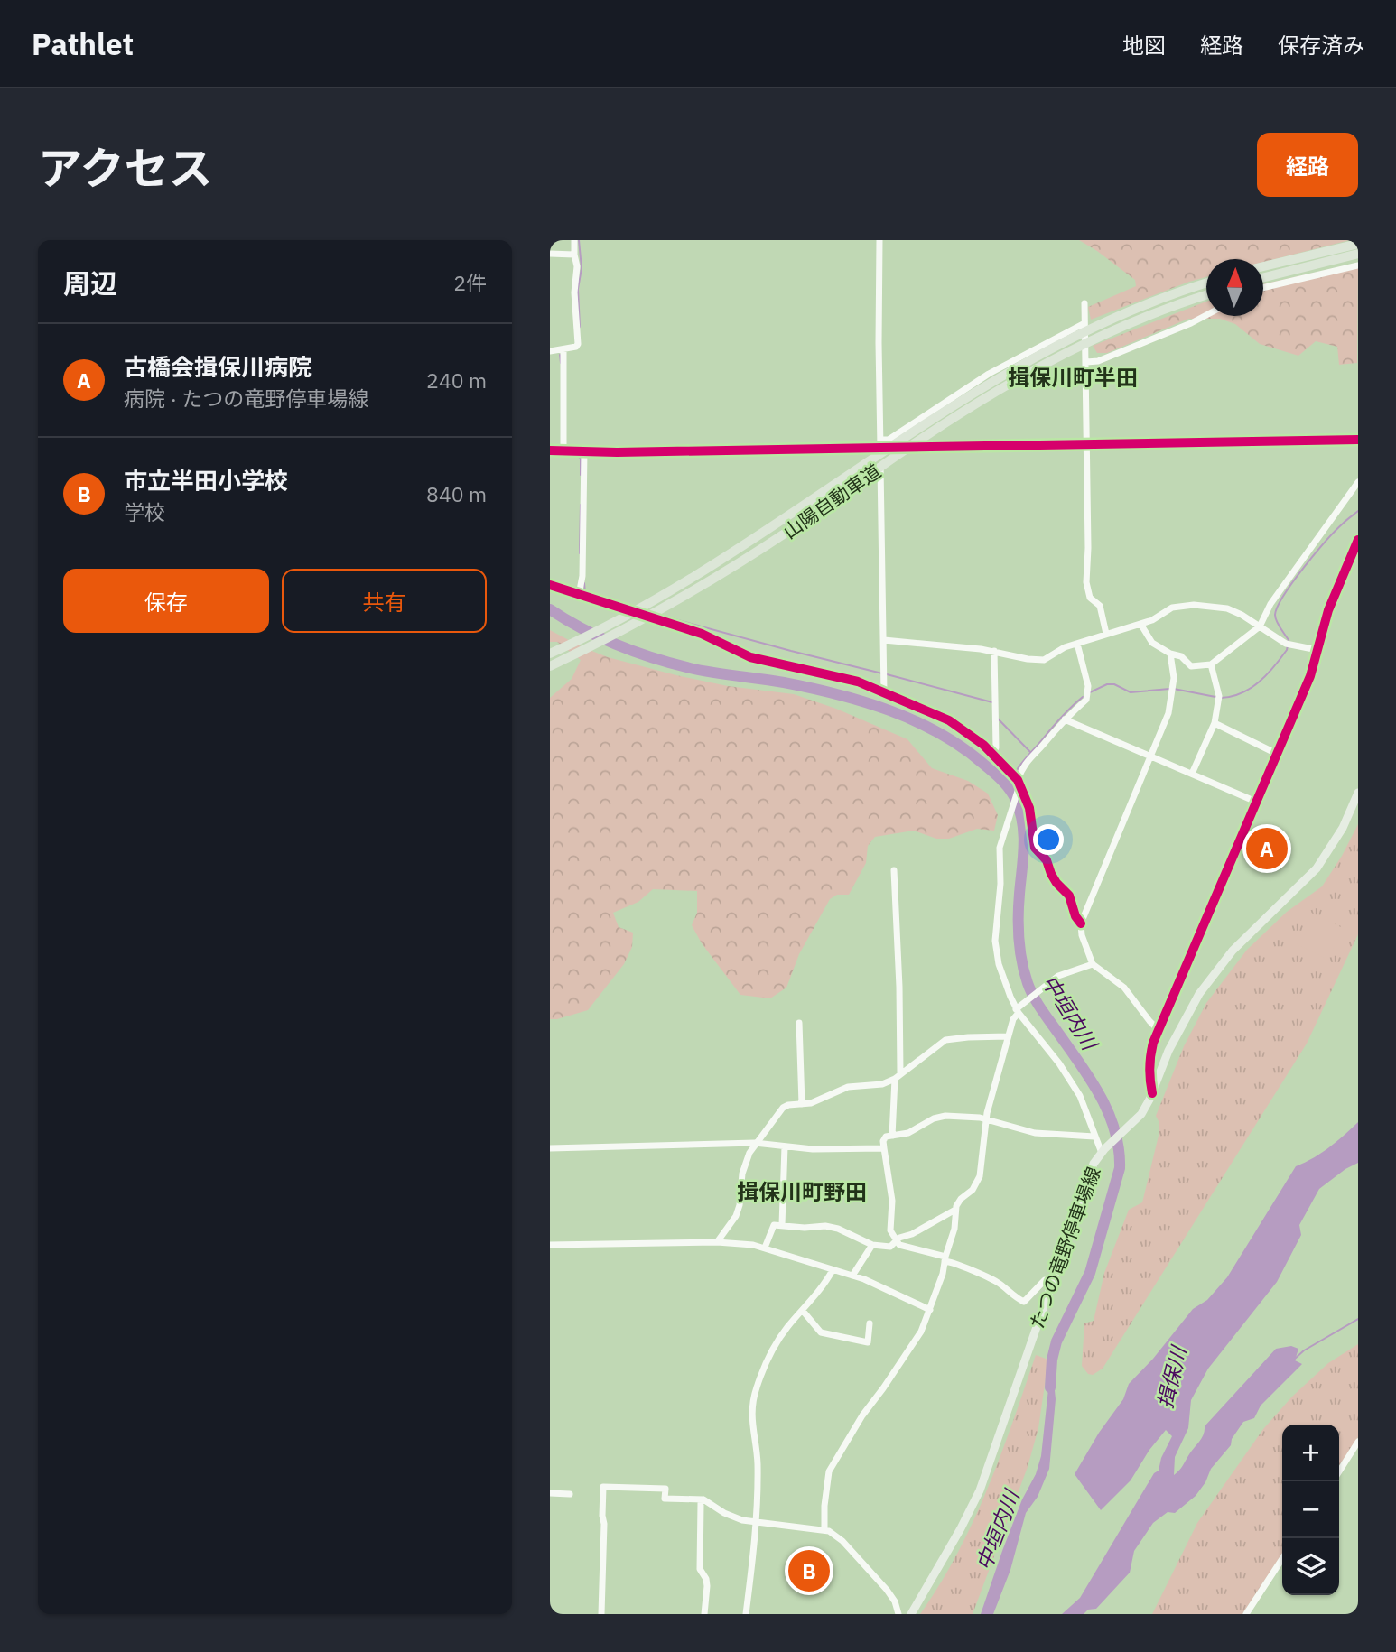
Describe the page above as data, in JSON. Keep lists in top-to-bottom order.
{
  "streets": {
    "highway": ["山陽自動車道"],
    "main road": ["たつの竜野停車場線"]
  },
  "districts": ["揖保川町半田", "揖保川町野田"],
  "water": ["中垣内川", "揖保川"],
  "north": "top",
  "page": {
    "header": "Pathlet",
    "nav": ["地図", "経路", "保存済み"],
    "title": "アクセス",
    "buttons": [
      "経路",
      ["保存", "共有"]
    ],
    "heading": ["周辺", "2件"],
    "list": [
      {
        "mark": "A",
        "name": "古橋会揖保川病院",
        "note": "病院 · たつの竜野停車場線",
        "value": "240 m"
      },
      {
        "mark": "B",
        "name": "市立半田小学校",
        "note": "学校",
        "value": "840 m"
      }
    ],
    "pins": ["A", "B"],
    "map_buttons": ["+", "−"]
  }
}
